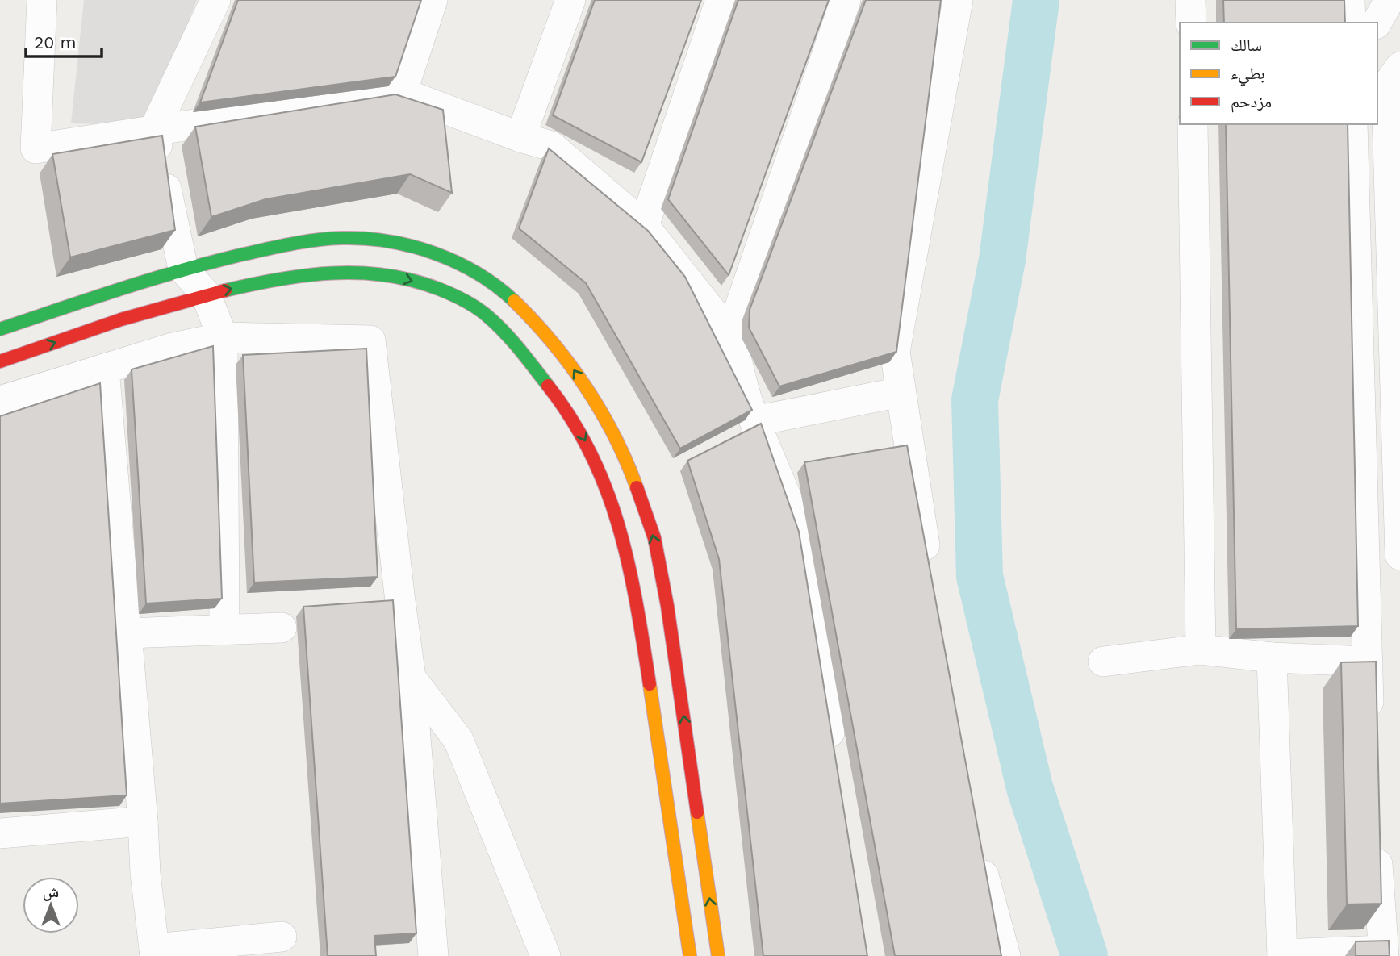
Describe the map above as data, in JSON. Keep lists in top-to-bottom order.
{
  "legend": ["سالك", "بطيء", "مزدحم"],
  "scale_bar": "20 m",
  "north": "top"
}
